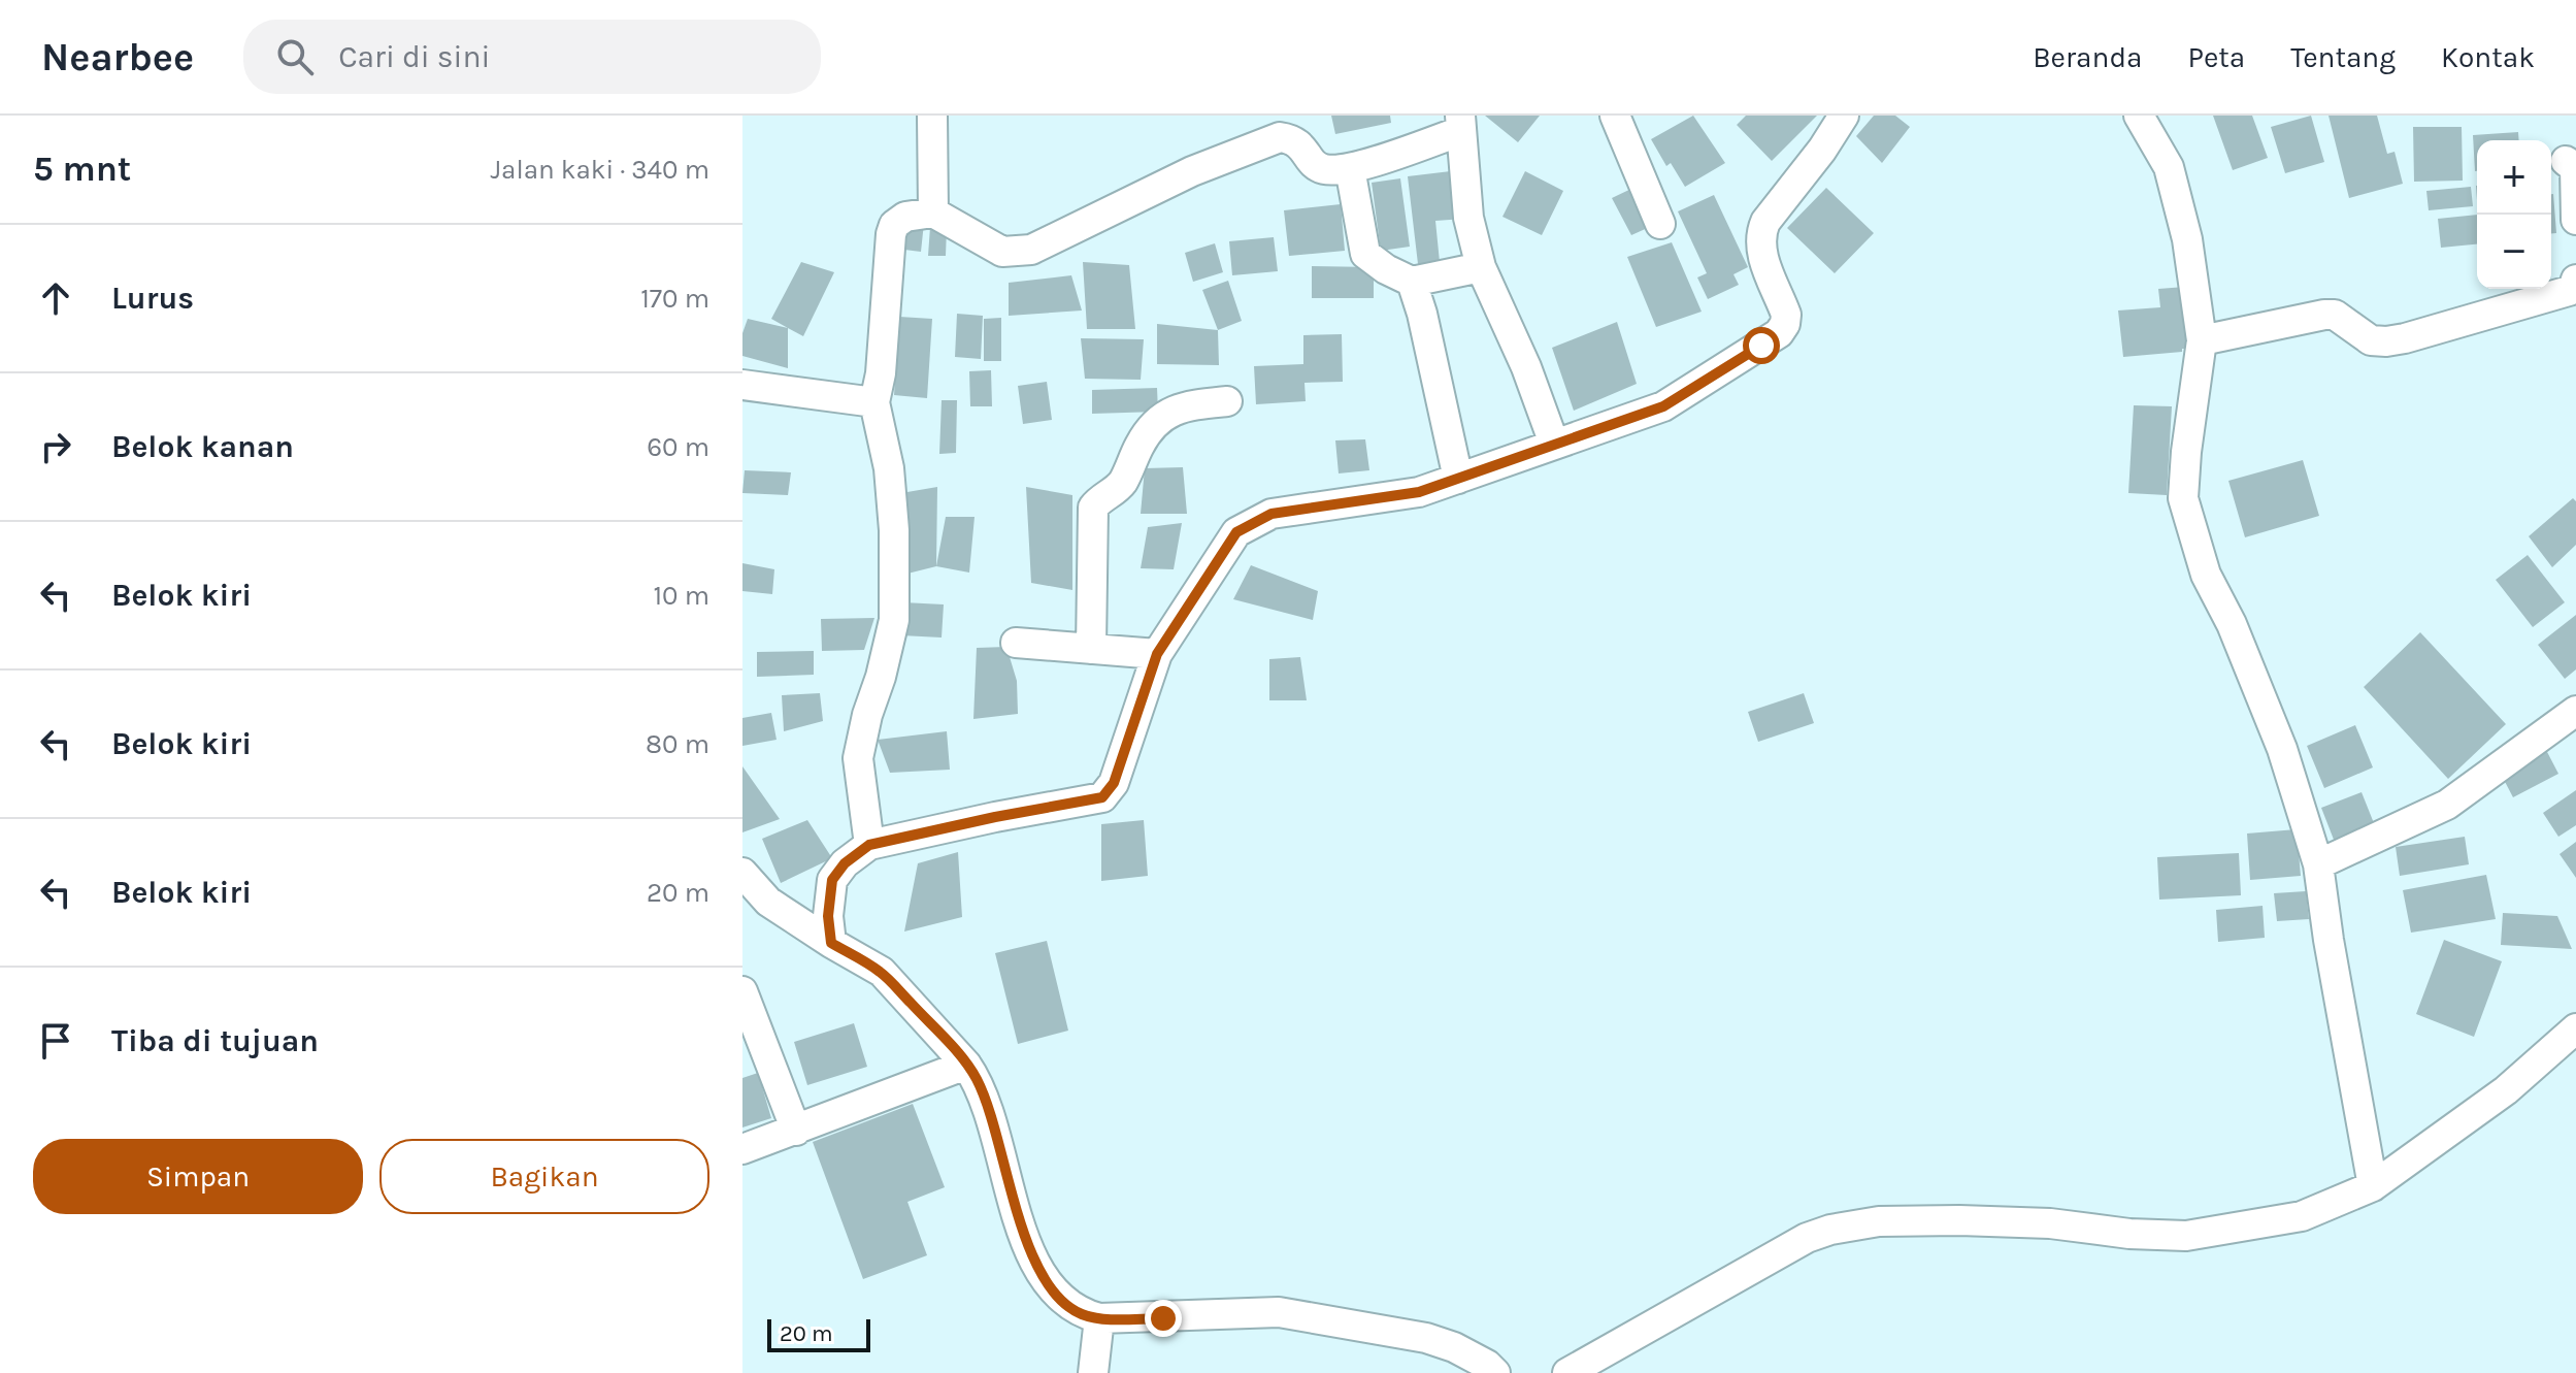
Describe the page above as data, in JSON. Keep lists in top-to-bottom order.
{
  "scale_bar": "20 m",
  "page": {
    "header": "Nearbee",
    "search": "Cari di sini",
    "nav": [
      "Beranda",
      "Peta",
      "Tentang",
      "Kontak"
    ],
    "heading": ["5 mnt", "Jalan kaki · 340 m"],
    "map_buttons": ["+", "−"],
    "list": [
      ["Lurus", "170 m"],
      ["Belok kanan", "60 m"],
      ["Belok kiri", "10 m"],
      ["Belok kiri", "80 m"],
      ["Belok kiri", "20 m"],
      "Tiba di tujuan"
    ],
    "buttons": ["Simpan", "Bagikan"],
    "scale": "20 m"
  }
}
